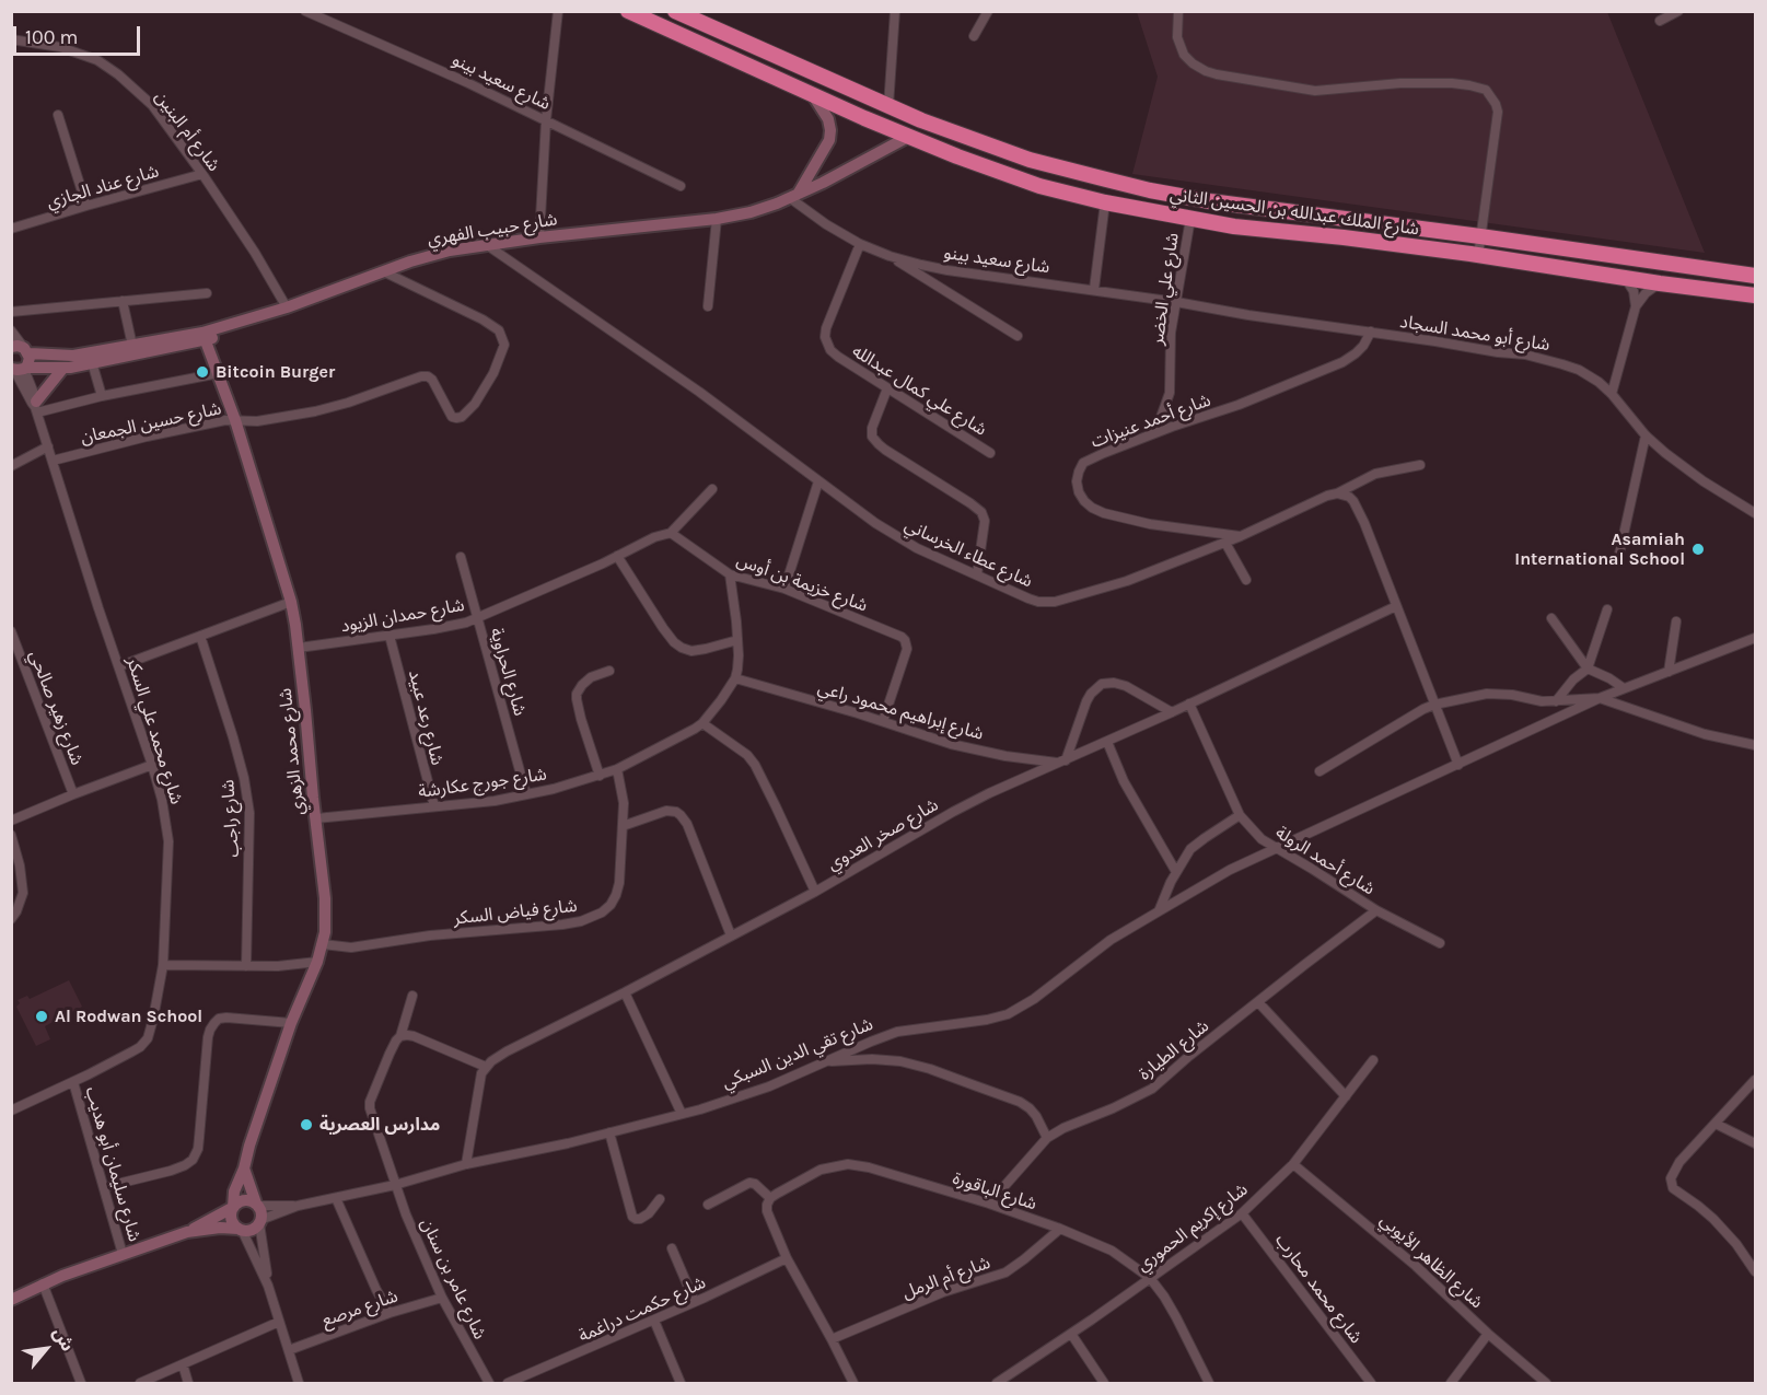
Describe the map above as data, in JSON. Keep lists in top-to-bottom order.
{
  "streets": {
    "highway": ["شارع الملك عبدالله بن الحسين الثاني"],
    "street": [
      "شارع سعيد بينو",
      "شارع أم البنين",
      "شارع عناد الجازي",
      "شارع حبيب الفهري",
      "شارع علي الخضر",
      "شارع أبو محمد السجاد",
      "شارع علي كمال عبدالله",
      "شارع أحمد عنيزات",
      "شارع حسين الجمعان",
      "شارع عطاء الخرساني",
      "شارع خزيمة بن أوس",
      "شارع حمدان الزيود",
      "شارع الحراوية",
      "شارع زهير صالحي",
      "شارع إبراهيم محمود راعي",
      "شارع رعد عبيد",
      "شارع محمد علي السكر",
      "شارع محمد الزهري",
      "شارع جورج عكارشة",
      "شارع راجب",
      "شارع صخر العدوي",
      "شارع أحمد الرولة",
      "شارع فياض السكر",
      "شارع الطيارة",
      "شارع تقي الدين السبكي",
      "شارع سليمان أبو هديب",
      "شارع الباقورة",
      "شارع إكريم الحموري",
      "شارع الظاهر الأيوبي",
      "شارع أم الرمل",
      "شارع عامر بن سنان",
      "شارع محمد محارب",
      "شارع مرصع",
      "شارع حكمت دراغمة"
    ]
  },
  "crossings": [
    ["شارع سعيد بينو", "شارع حبيب الفهري"],
    ["شارع سعيد بينو", "شارع علي الخضر"],
    ["شارع سعيد بينو", "شارع أبو محمد السجاد"],
    ["شارع سعيد بينو", "شارع علي كمال عبدالله"],
    ["شارع أم البنين", "شارع عناد الجازي"],
    ["شارع أم البنين", "شارع حبيب الفهري"],
    ["شارع الملك عبدالله بن الحسين الثاني", "شارع حبيب الفهري"],
    ["شارع الملك عبدالله بن الحسين الثاني", "شارع علي الخضر"],
    ["شارع حبيب الفهري", "شارع حسين الجمعان"],
    ["شارع حبيب الفهري", "شارع عطاء الخرساني"],
    ["شارع حبيب الفهري", "شارع محمد علي السكر"],
    ["شارع حبيب الفهري", "شارع محمد الزهري"],
    ["شارع علي الخضر", "شارع أبو محمد السجاد"],
    ["شارع علي الخضر", "شارع أحمد عنيزات"],
    ["شارع أبو محمد السجاد", "شارع أحمد عنيزات"],
    ["شارع أحمد عنيزات", "شارع عطاء الخرساني"],
    ["شارع حسين الجمعان", "شارع محمد علي السكر"],
    ["شارع حسين الجمعان", "شارع محمد الزهري"],
    ["شارع خزيمة بن أوس", "شارع إبراهيم محمود راعي"],
    ["شارع خزيمة بن أوس", "شارع جورج عكارشة"],
    ["شارع حمدان الزيود", "شارع الحراوية"],
    ["شارع حمدان الزيود", "شارع رعد عبيد"],
    ["شارع حمدان الزيود", "شارع محمد الزهري"],
    ["شارع الحراوية", "شارع جورج عكارشة"],
    ["شارع إبراهيم محمود راعي", "شارع جورج عكارشة"],
    ["شارع إبراهيم محمود راعي", "شارع صخر العدوي"],
    ["شارع رعد عبيد", "شارع جورج عكارشة"],
    ["شارع محمد علي السكر", "شارع سليمان أبو هديب"],
    ["شارع محمد الزهري", "شارع جورج عكارشة"],
    ["شارع محمد الزهري", "شارع فياض السكر"],
    ["شارع محمد الزهري", "شارع تقي الدين السبكي"],
    ["شارع جورج عكارشة", "شارع فياض السكر"],
    ["شارع صخر العدوي", "شارع أحمد الرولة"],
    ["شارع أحمد الرولة", "شارع الطيارة"],
    ["شارع أحمد الرولة", "شارع تقي الدين السبكي"],
    ["شارع الطيارة", "شارع الباقورة"],
    ["شارع تقي الدين السبكي", "شارع عامر بن سنان"],
    ["شارع الباقورة", "شارع إكريم الحموري"],
    ["شارع الباقورة", "شارع أم الرمل"],
    ["شارع إكريم الحموري", "شارع الظاهر الأيوبي"],
    ["شارع إكريم الحموري", "شارع محمد محارب"],
    ["شارع عامر بن سنان", "شارع مرصع"]
  ],
  "places": [
    "Bitcoin Burger",
    "Asamiah International School",
    "Al Rodwan School",
    "مدارس العصرية"
  ],
  "scale_bar": "100 m",
  "north": "top right"
}
